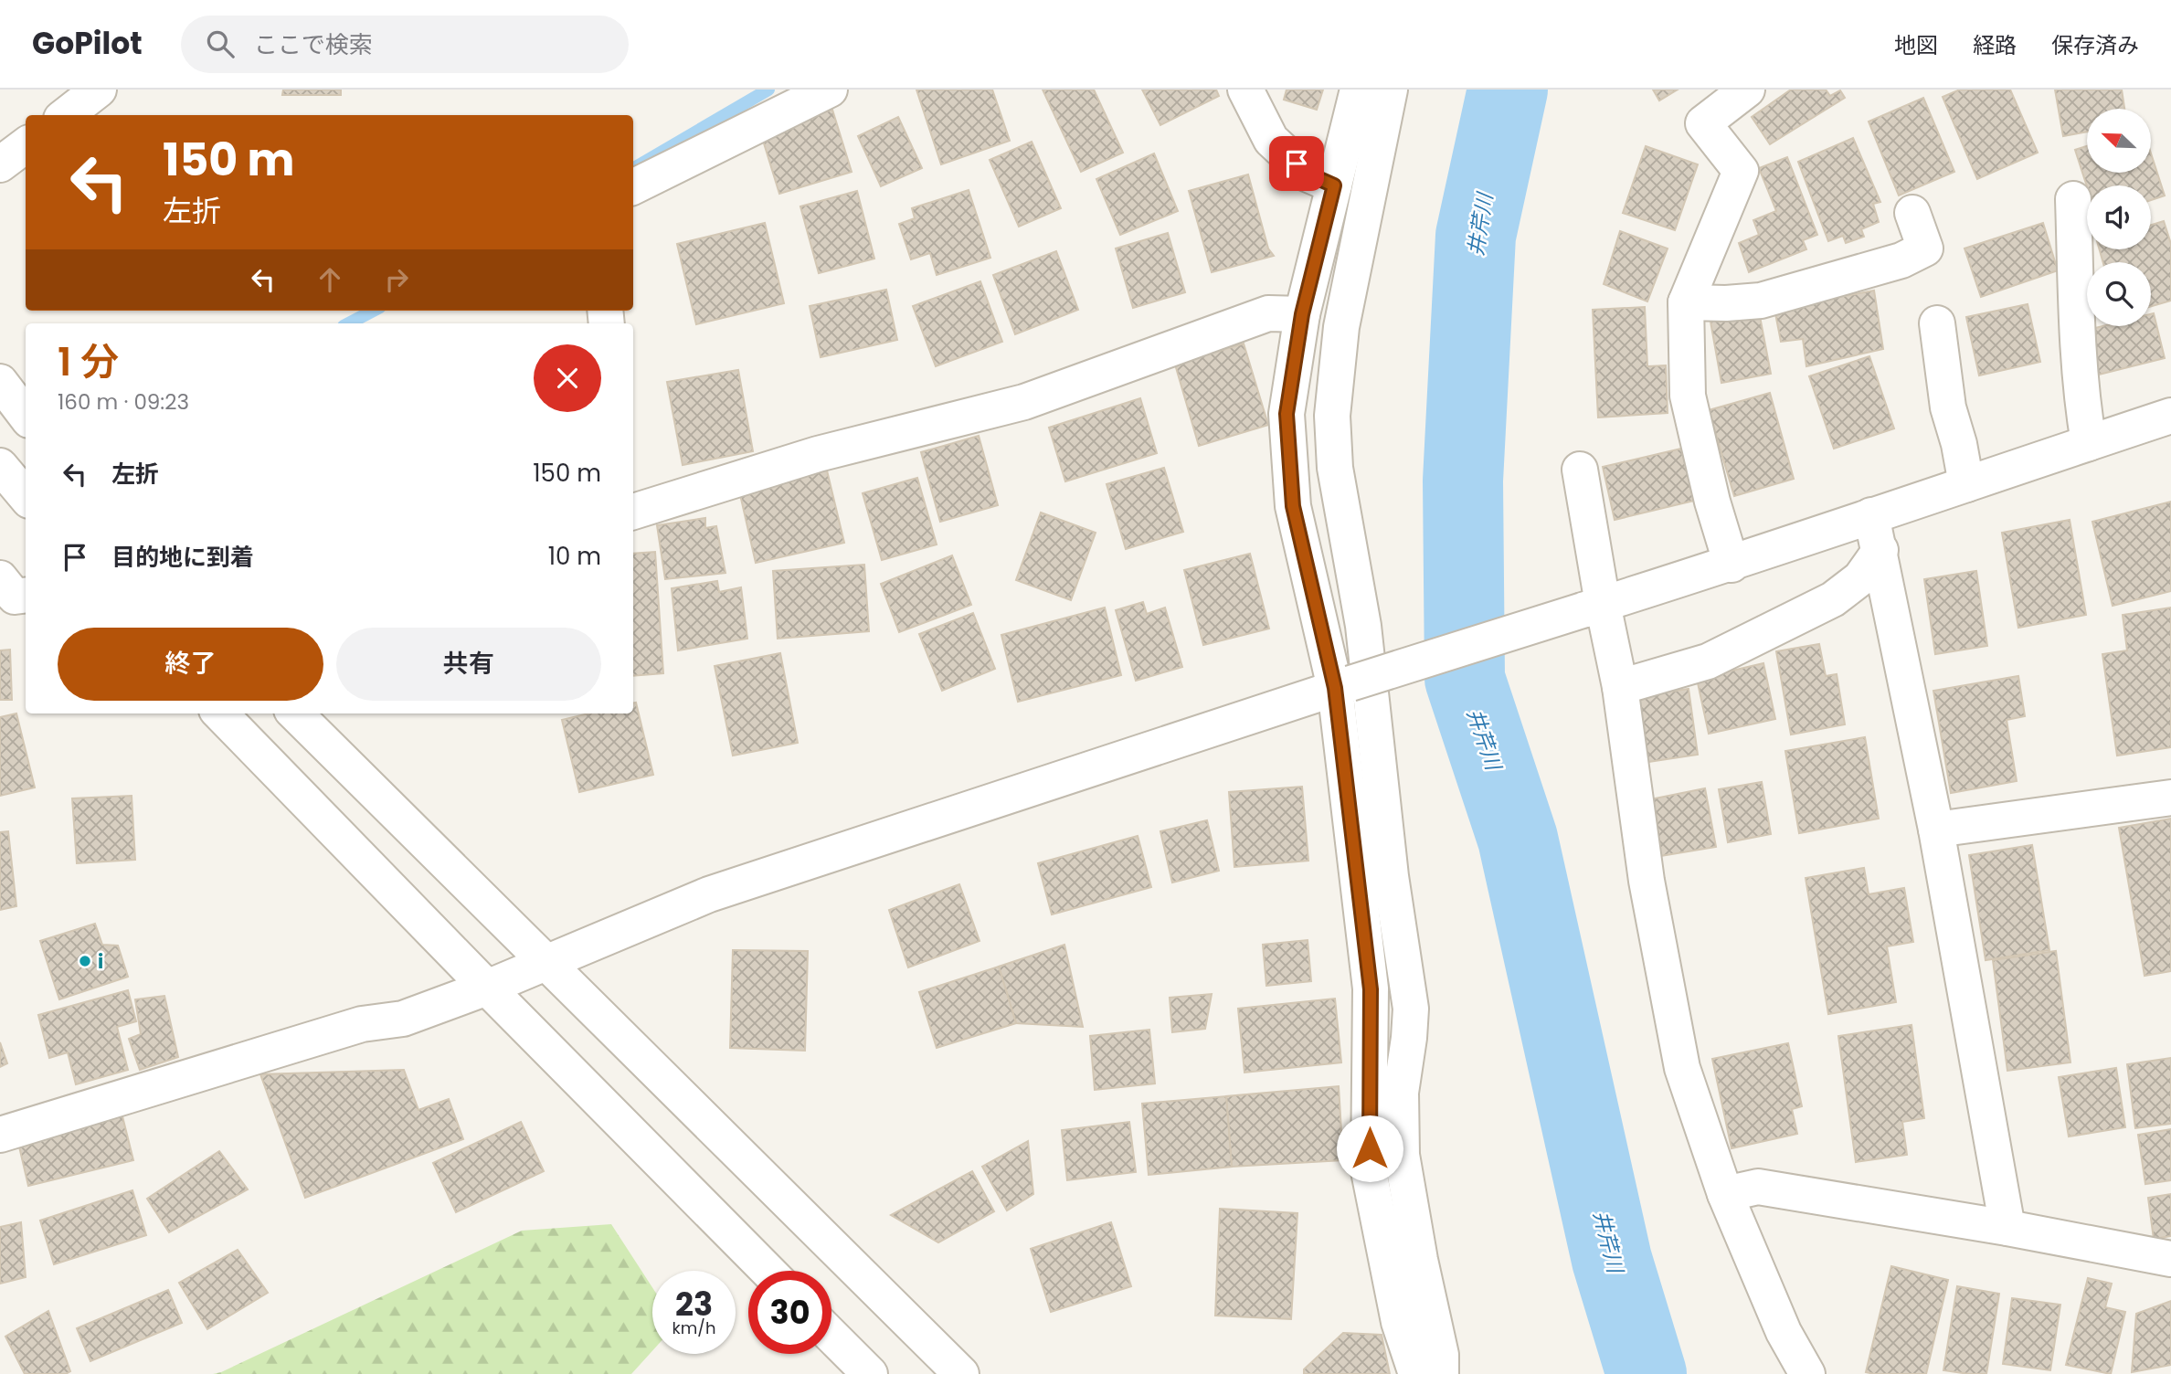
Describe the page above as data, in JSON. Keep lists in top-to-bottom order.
{
  "water": ["井芹川"],
  "places": ["i"],
  "north": "top left",
  "page": {
    "header": "GoPilot",
    "search": "ここで検索",
    "nav": ["地図", "経路", "保存済み"],
    "turn": ["150 m", "左折"],
    "heading": ["1 分", "160 m · 09:23"],
    "list": [
      {
        "name": "左折",
        "value": "150 m"
      },
      {
        "name": "目的地に到着",
        "value": "10 m"
      }
    ],
    "buttons": ["終了", "共有"],
    "speed": "23 km/h",
    "limit": "30"
  }
}
